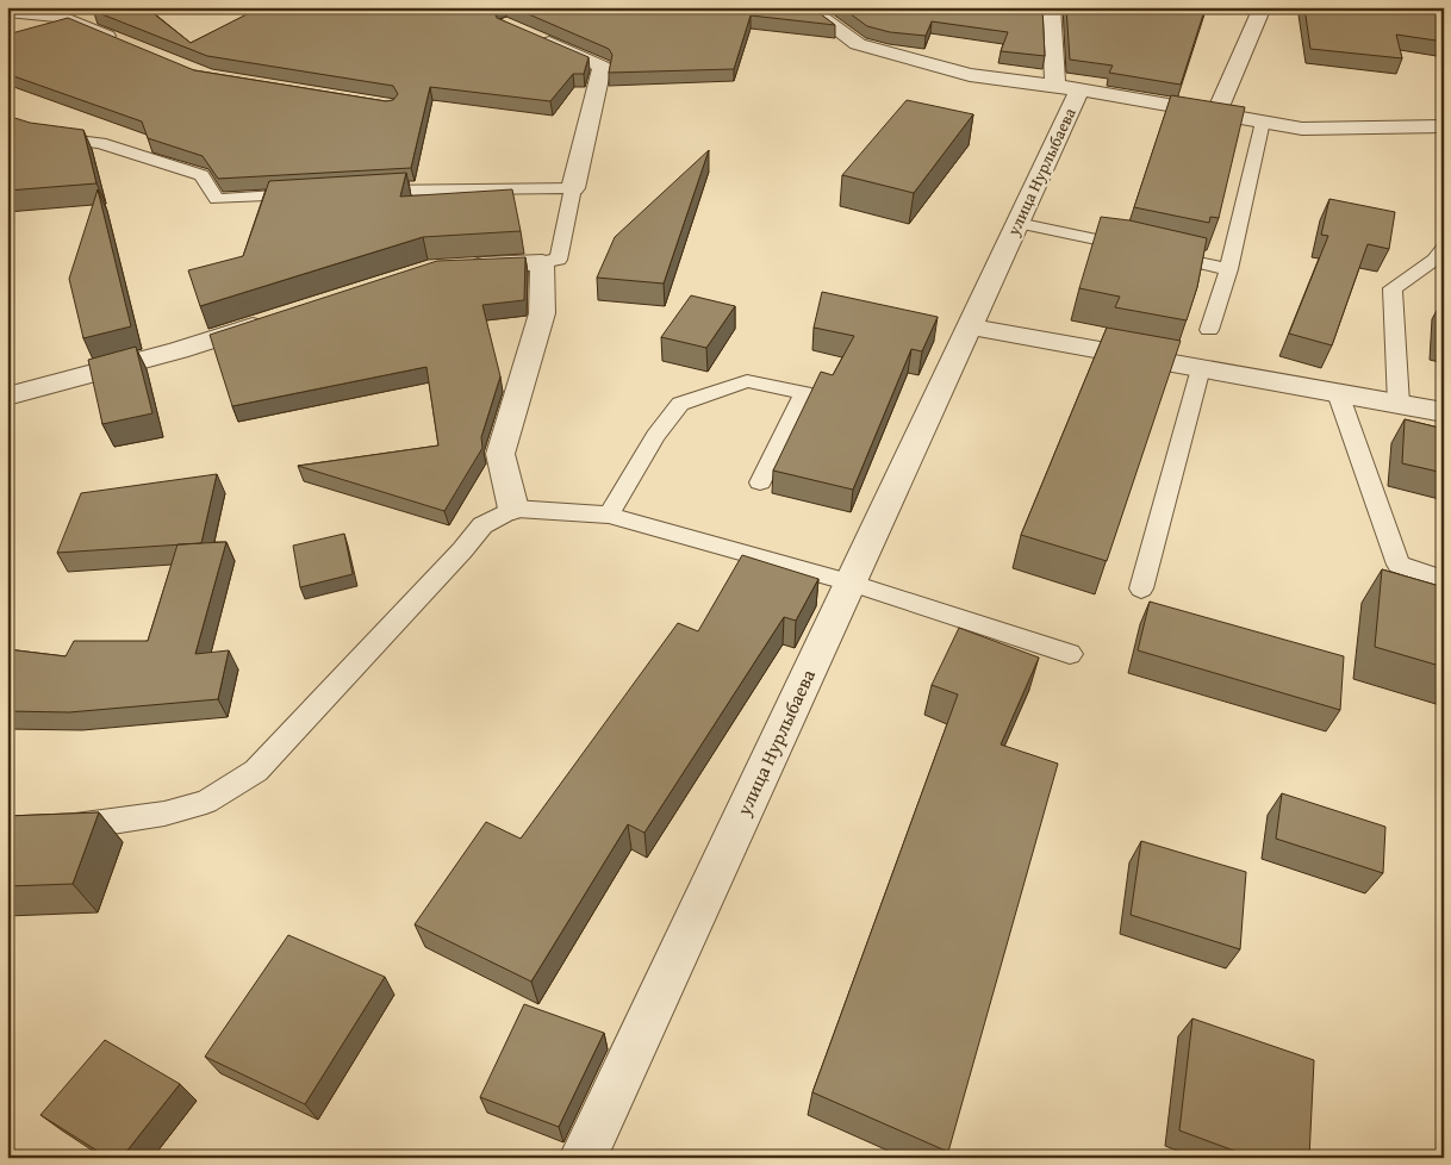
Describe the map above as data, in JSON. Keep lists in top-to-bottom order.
{
  "streets": {
    "street": ["улица Нурлыбаева"]
  }
}
